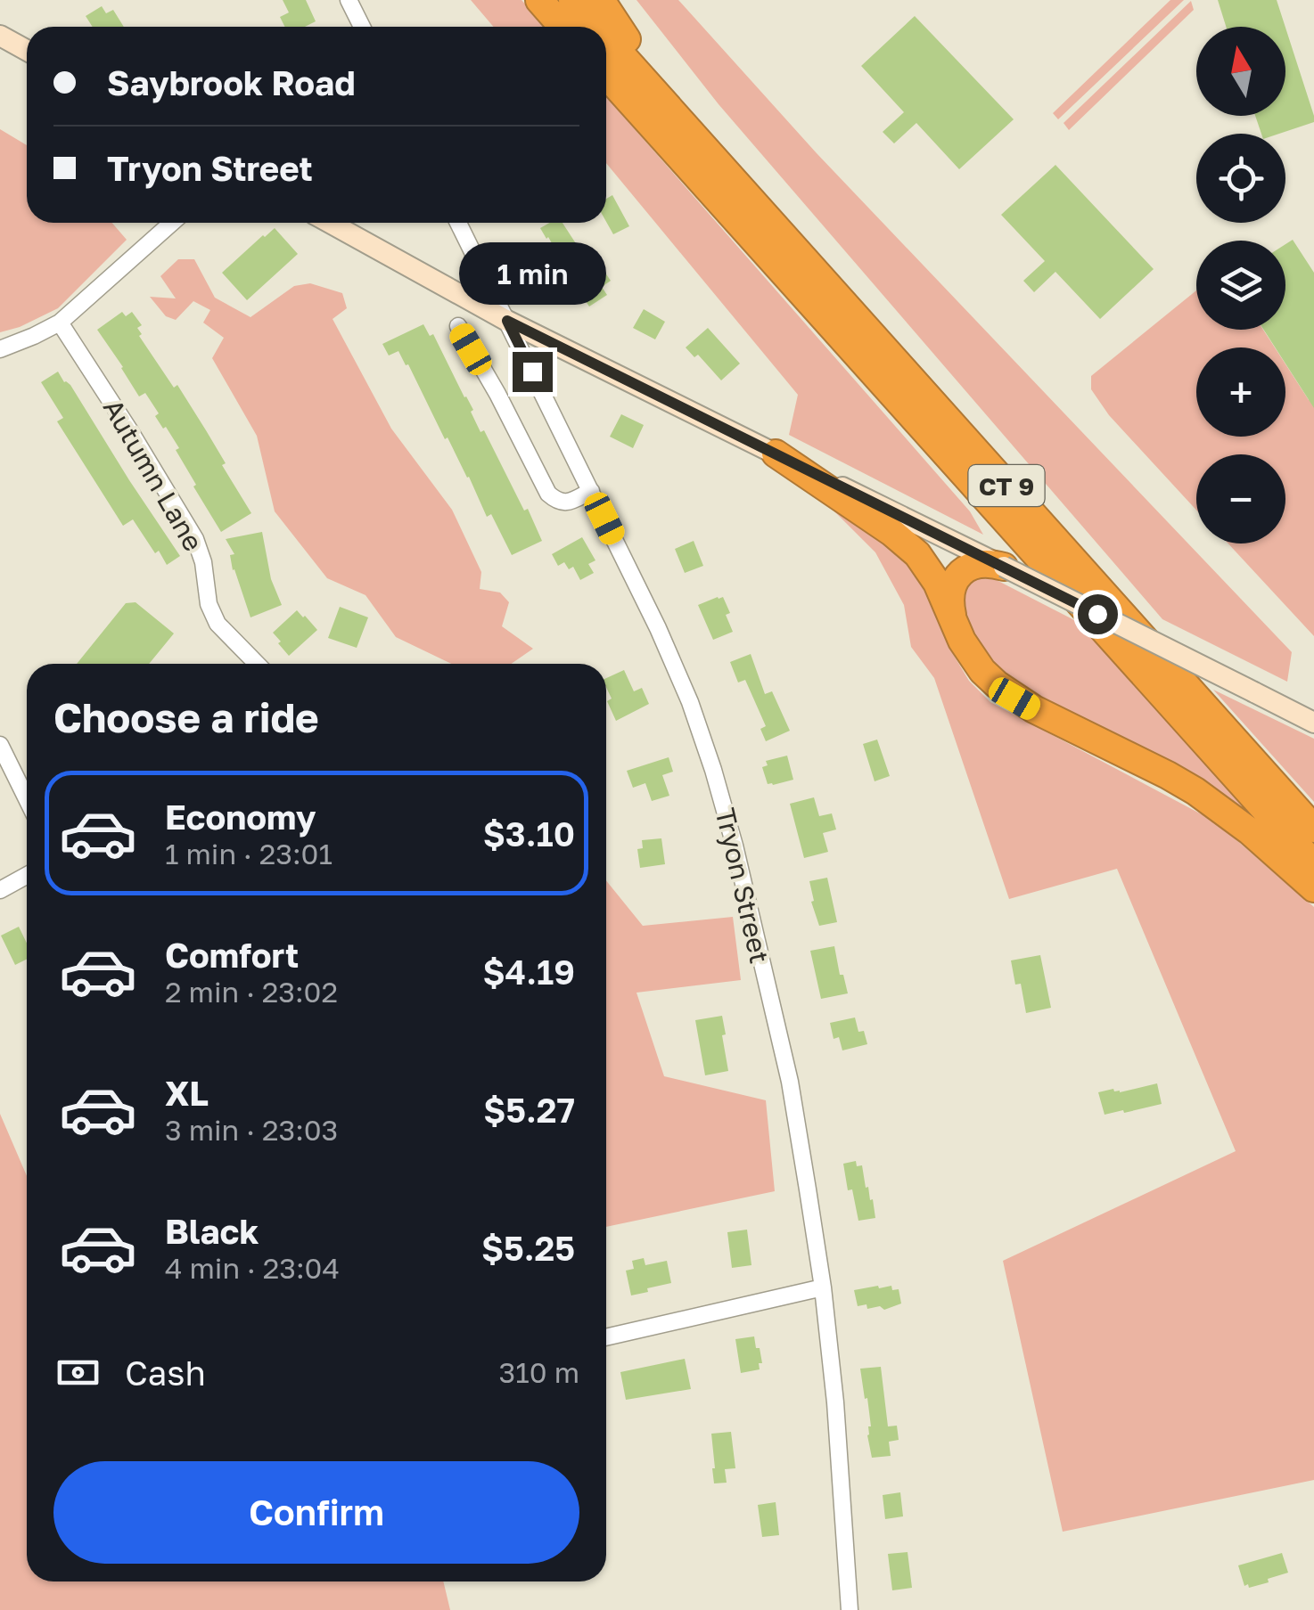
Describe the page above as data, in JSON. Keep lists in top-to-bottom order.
{
  "streets": {
    "highway": ["CT 9"],
    "street": ["Autumn Lane", "Tryon Street"]
  },
  "north": "top",
  "page": {
    "map_buttons": ["+", "−"],
    "banner": ["Saybrook Road", "Tryon Street"],
    "bubble": "1 min",
    "heading": "Choose a ride",
    "list": [
      {
        "name": "Economy",
        "note": "1 min · 23:01",
        "value": "$3.10"
      },
      {
        "name": "Comfort",
        "note": "2 min · 23:02",
        "value": "$4.19"
      },
      {
        "name": "XL",
        "note": "3 min · 23:03",
        "value": "$5.27"
      },
      {
        "name": "Black",
        "note": "4 min · 23:04",
        "value": "$5.25"
      }
    ],
    "pay": ["Cash", "310 m"],
    "buttons": "Confirm"
  }
}
